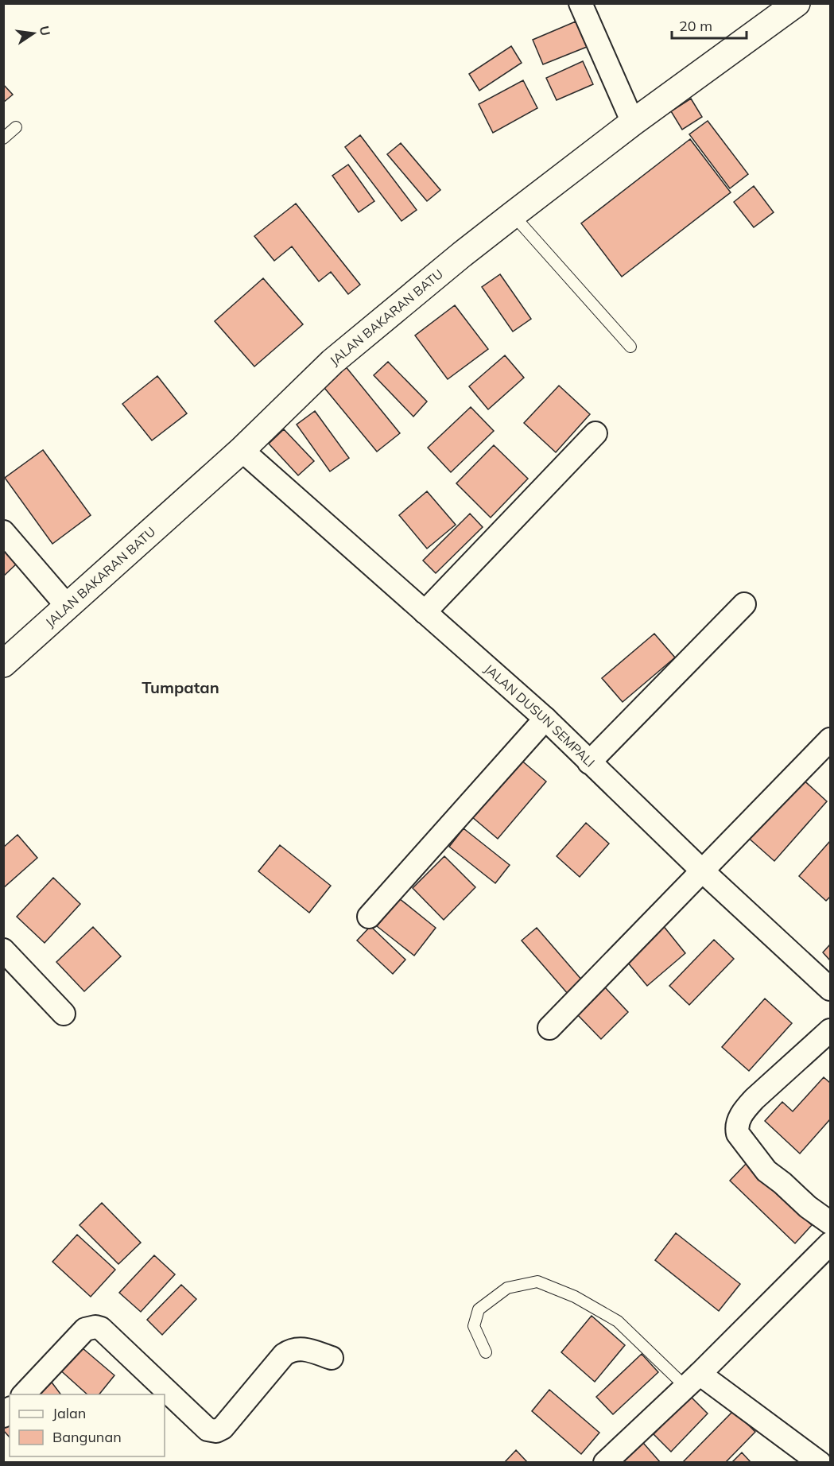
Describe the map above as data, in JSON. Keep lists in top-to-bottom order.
{
  "streets": {
    "highway": ["JALAN BAKARAN BATU"],
    "street": ["JALAN DUSUN SEMPALI"]
  },
  "crossings": [
    ["JALAN BAKARAN BATU", "JALAN DUSUN SEMPALI"]
  ],
  "districts": ["Tumpatan"],
  "legend": ["Jalan", "Bangunan"],
  "scale_bar": "20 m",
  "north": "right"
}
